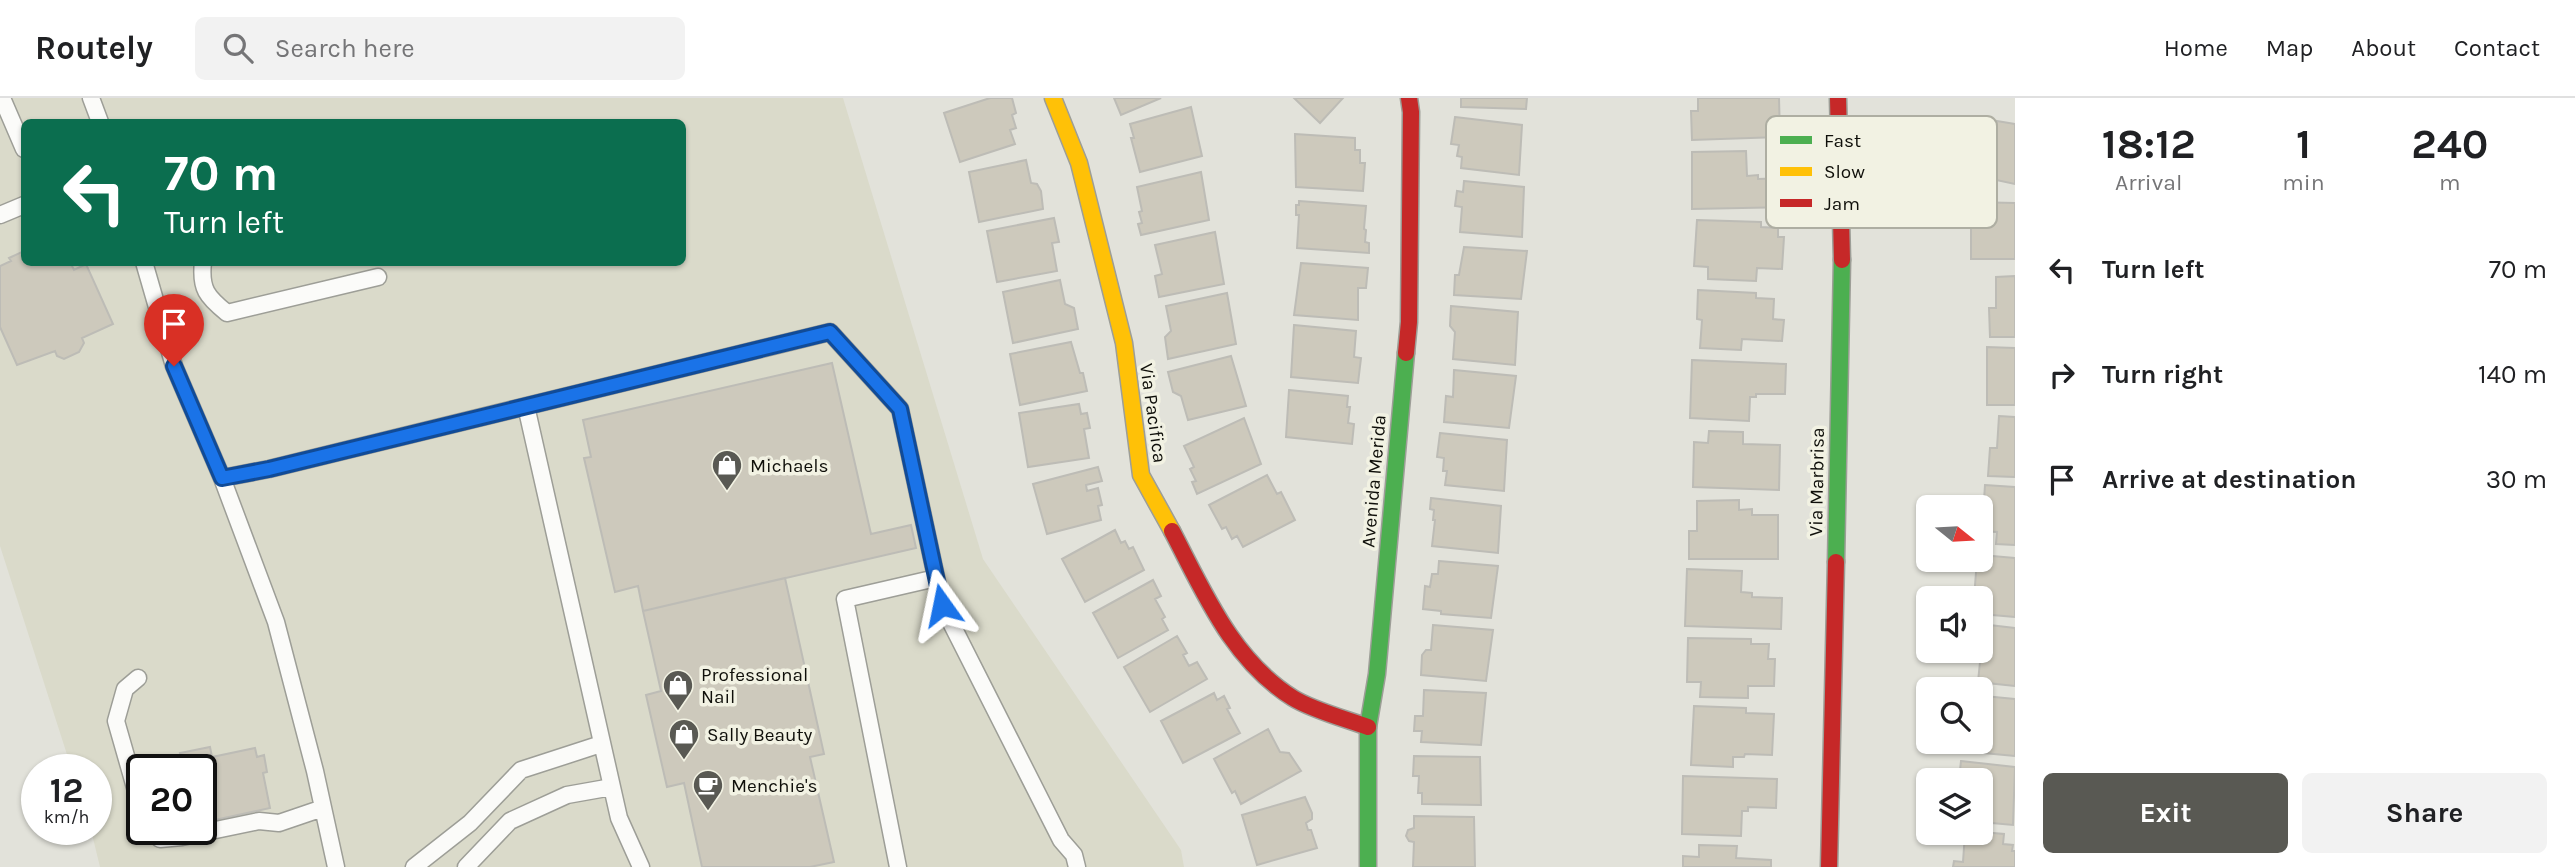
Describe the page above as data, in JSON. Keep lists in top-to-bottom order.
{
  "streets": {
    "street": ["Via Pacifica", "Avenida Merida", "Via Marbrisa"]
  },
  "crossings": [
    ["Via Pacifica", "Avenida Merida"]
  ],
  "places": {
    "shop": ["Michaels", "Professional Nail", "Sally Beauty"],
    "cafe": ["Menchie's"]
  },
  "legend": ["Fast", "Slow", "Jam"],
  "north": "right",
  "page": {
    "header": "Routely",
    "search": "Search here",
    "nav": [
      "Home",
      "Map",
      "About",
      "Contact"
    ],
    "eta": [
      "18:12",
      "Arrival",
      "1",
      "min",
      "240",
      "m"
    ],
    "turn": ["70 m", "Turn left"],
    "list": [
      {
        "name": "Turn left",
        "value": "70 m"
      },
      {
        "name": "Turn right",
        "value": "140 m"
      },
      {
        "name": "Arrive at destination",
        "value": "30 m"
      }
    ],
    "speed": "12 km/h",
    "limit": "20",
    "buttons": ["Exit", "Share"]
  }
}
